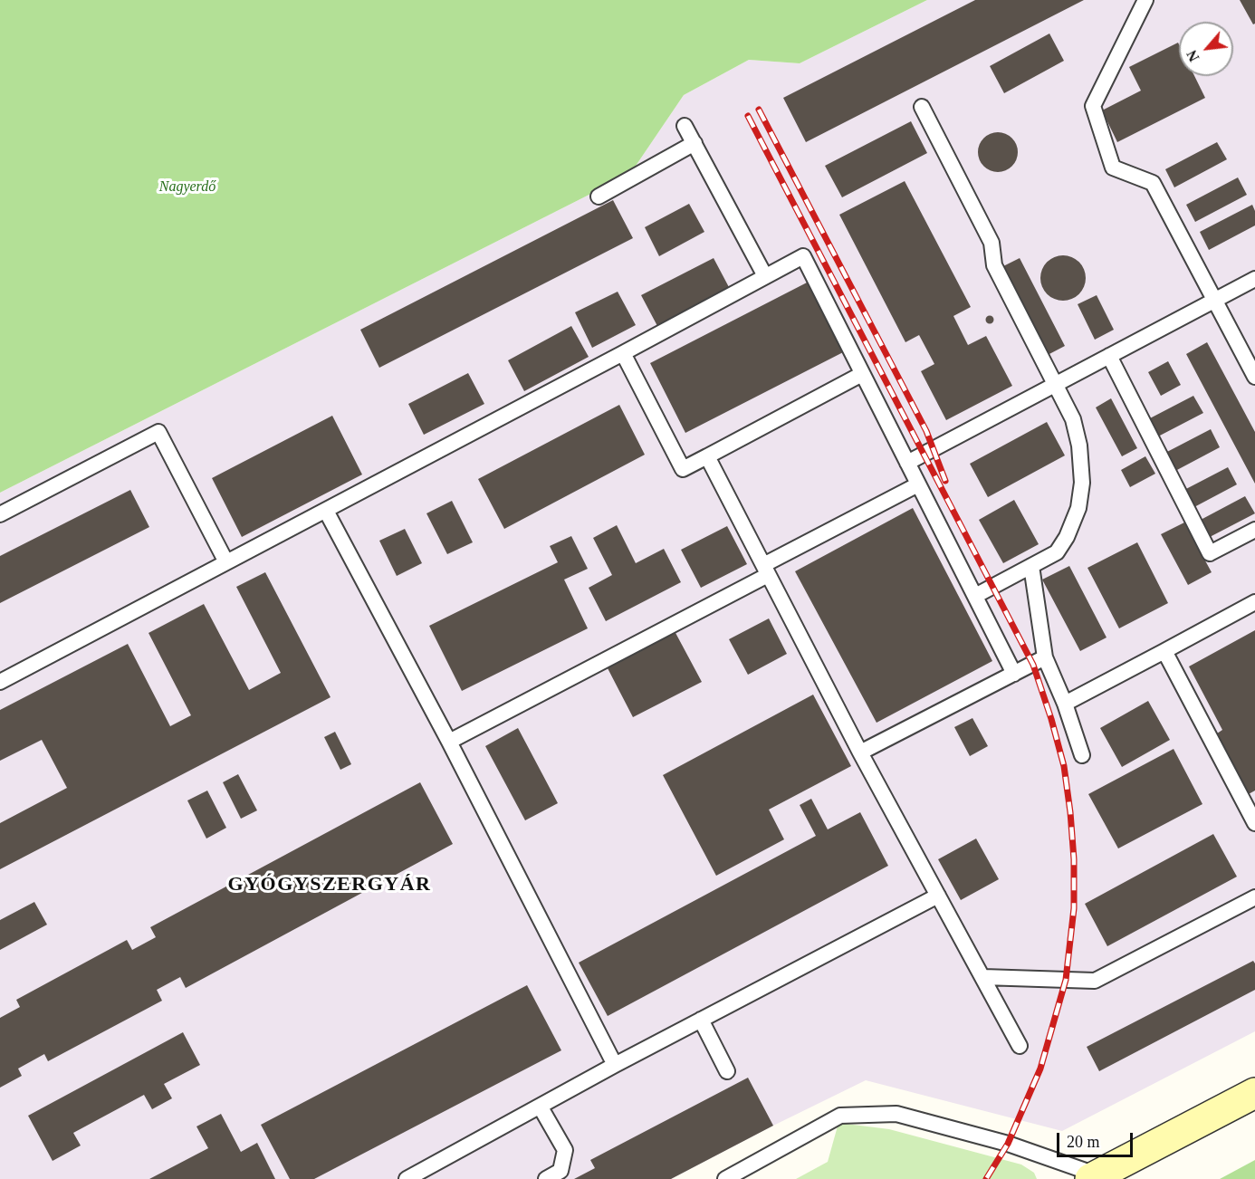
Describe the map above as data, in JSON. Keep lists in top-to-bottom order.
{
  "districts": ["GYÓGYSZERGYÁR"],
  "parks": ["Nagyerdő"],
  "scale_bar": "20 m",
  "north": "bottom left"
}
